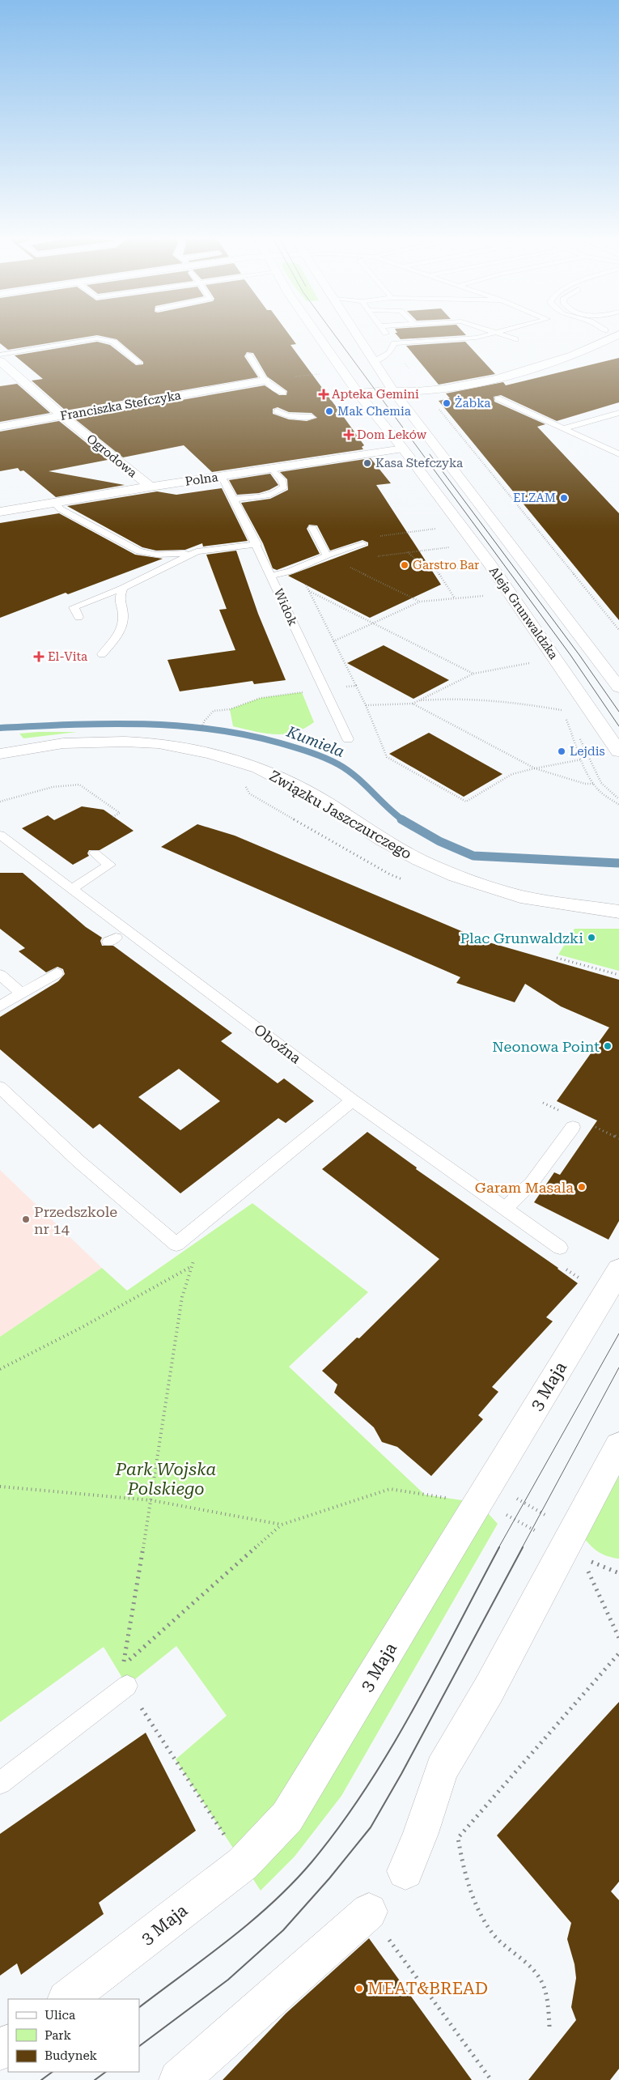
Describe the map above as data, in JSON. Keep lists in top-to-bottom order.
{
  "streets": {
    "street": [
      "Franciszka Stefczyka",
      "Ogrodowa",
      "Polna",
      "Aleja Grunwaldzka",
      "Związku Jaszczurczego",
      "3 Maja"
    ],
    "lane": ["Widok", "Oboźna"]
  },
  "crossings": [
    ["Franciszka Stefczyka", "Ogrodowa"],
    ["Ogrodowa", "Polna"],
    ["Polna", "Widok"],
    ["Polna", "Aleja Grunwaldzka"]
  ],
  "water": ["Kumiela"],
  "parks": ["Park Wojska Polskiego"],
  "places": {
    "health": ["Apteka Gemini", "Dom Leków", "El-Vita"],
    "other": [
      "Żabka",
      "Mak Chemia",
      "Kasa Stefczyka",
      "ELZAM",
      "Garstro Bar",
      "Lejdis",
      "Plac Grunwaldzki",
      "Neonowa Point",
      "Garam Masala",
      "Przedszkole nr 14",
      "MEAT&BREAD"
    ]
  },
  "legend": ["Ulica", "Park", "Budynek"]
}
